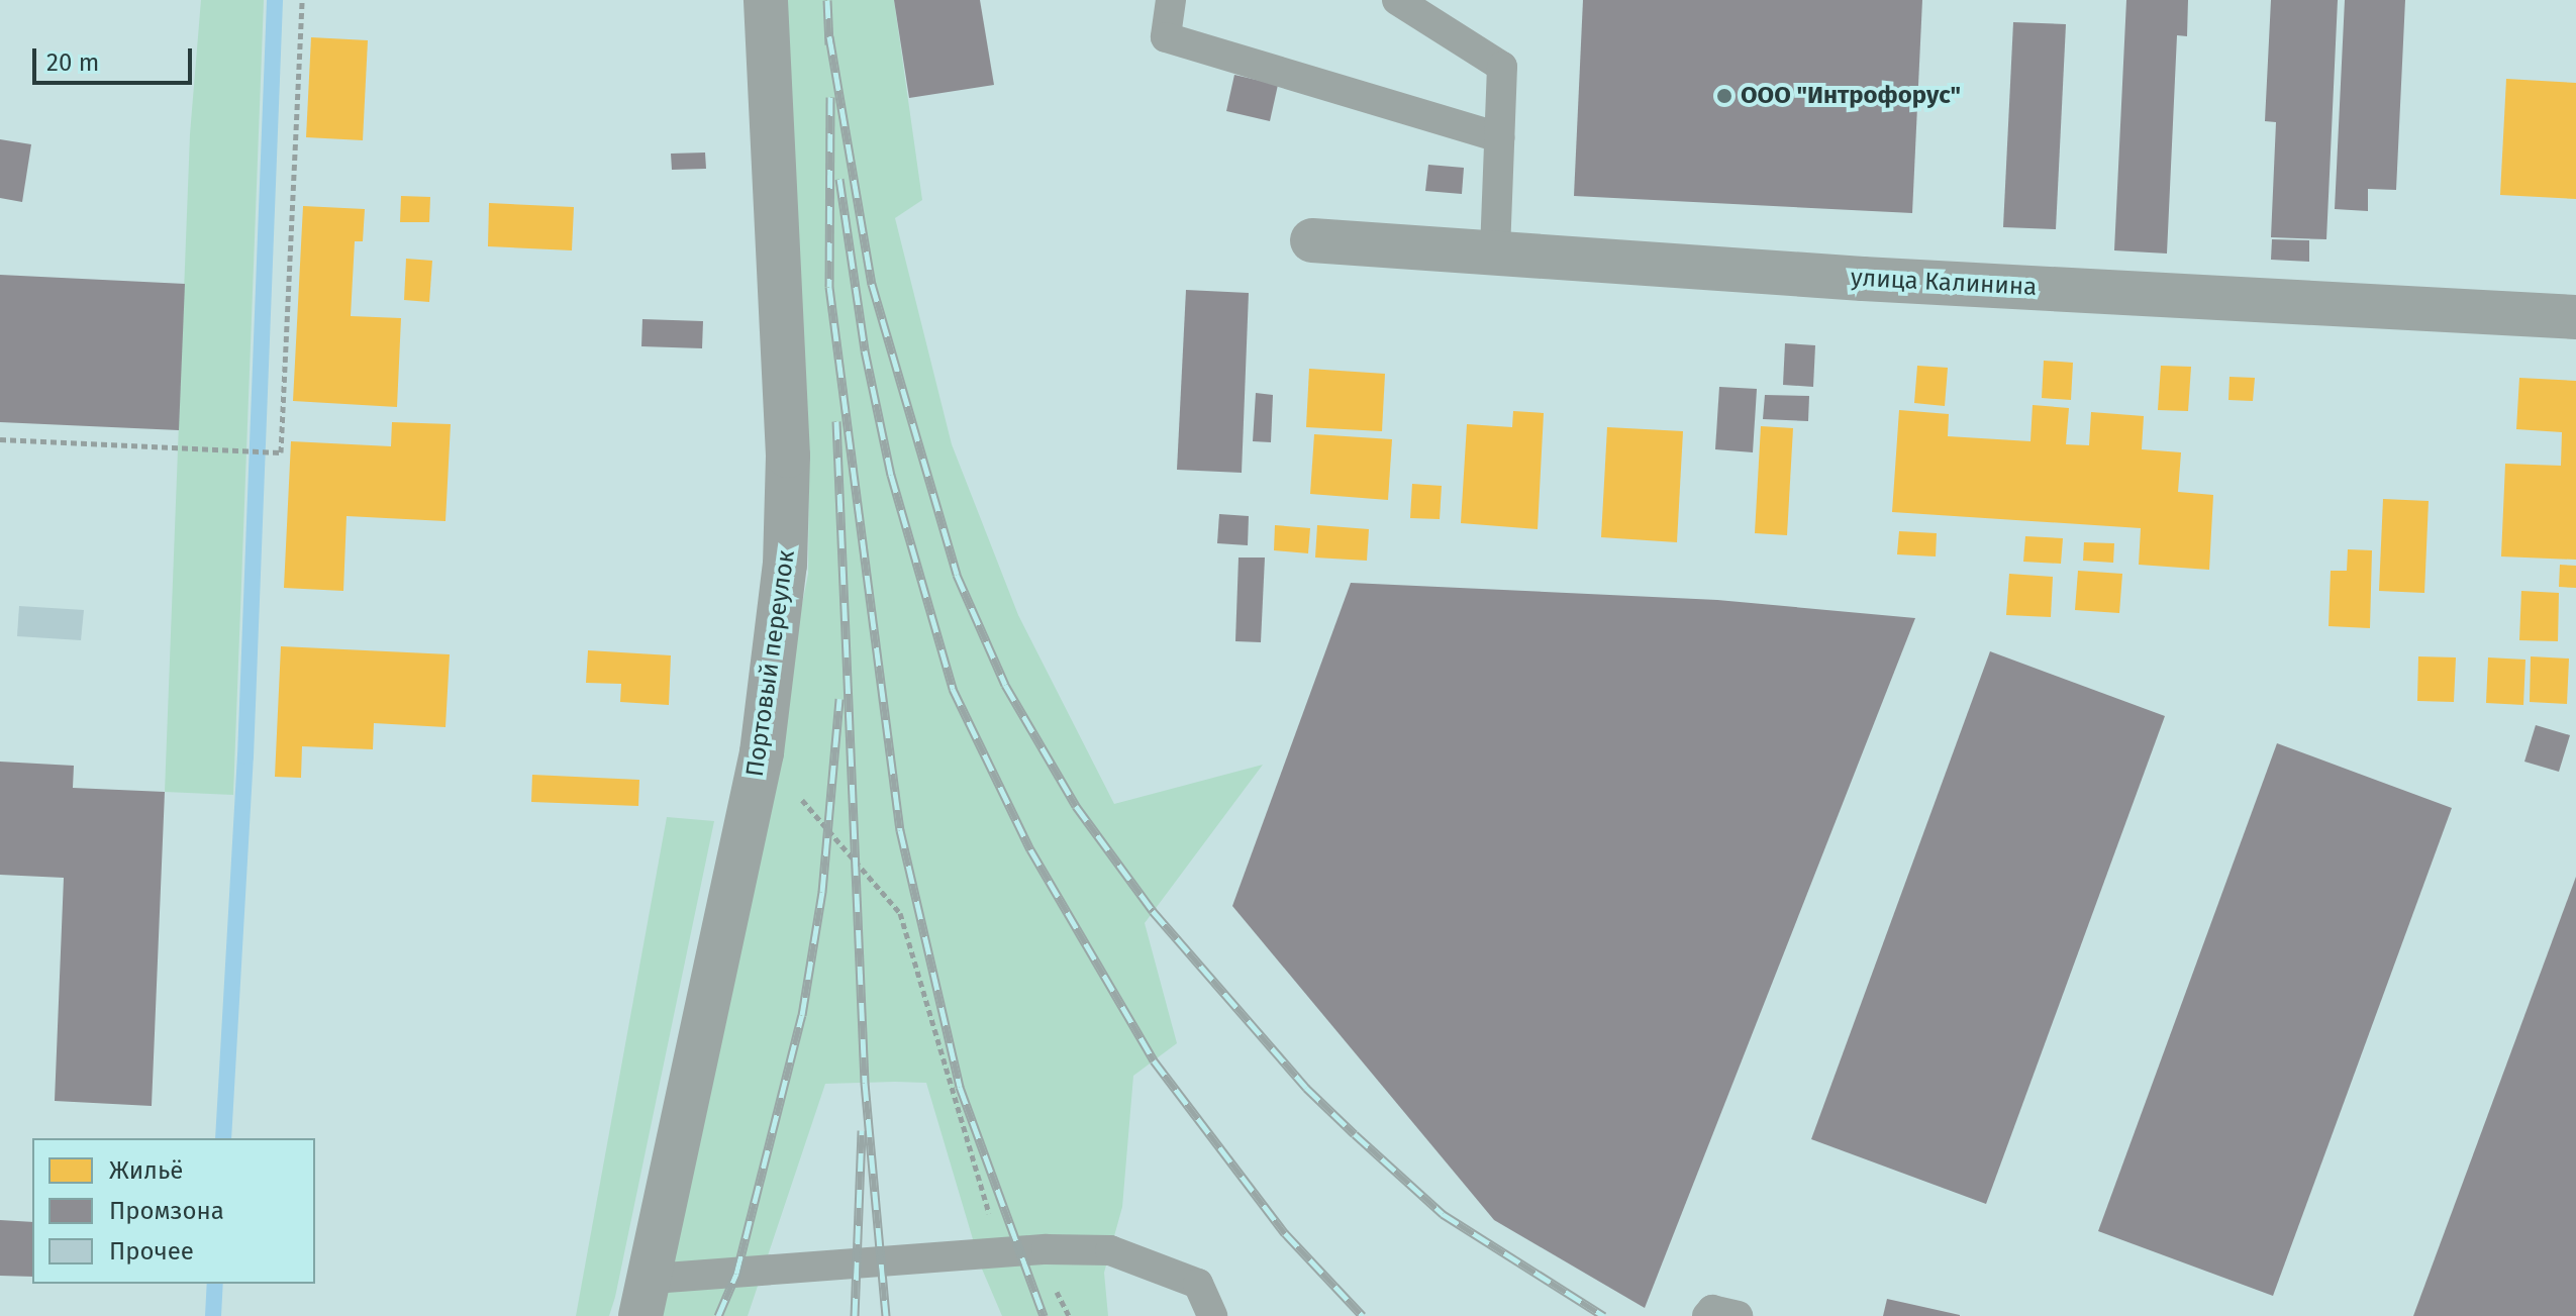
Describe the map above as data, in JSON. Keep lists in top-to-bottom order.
{
  "streets": {
    "street": ["улица Калинина", "Портовый переулок"]
  },
  "places": ["ООО \"Интрофорус\""],
  "legend": ["Жильё", "Промзона", "Прочее"],
  "scale_bar": "20 m"
}
